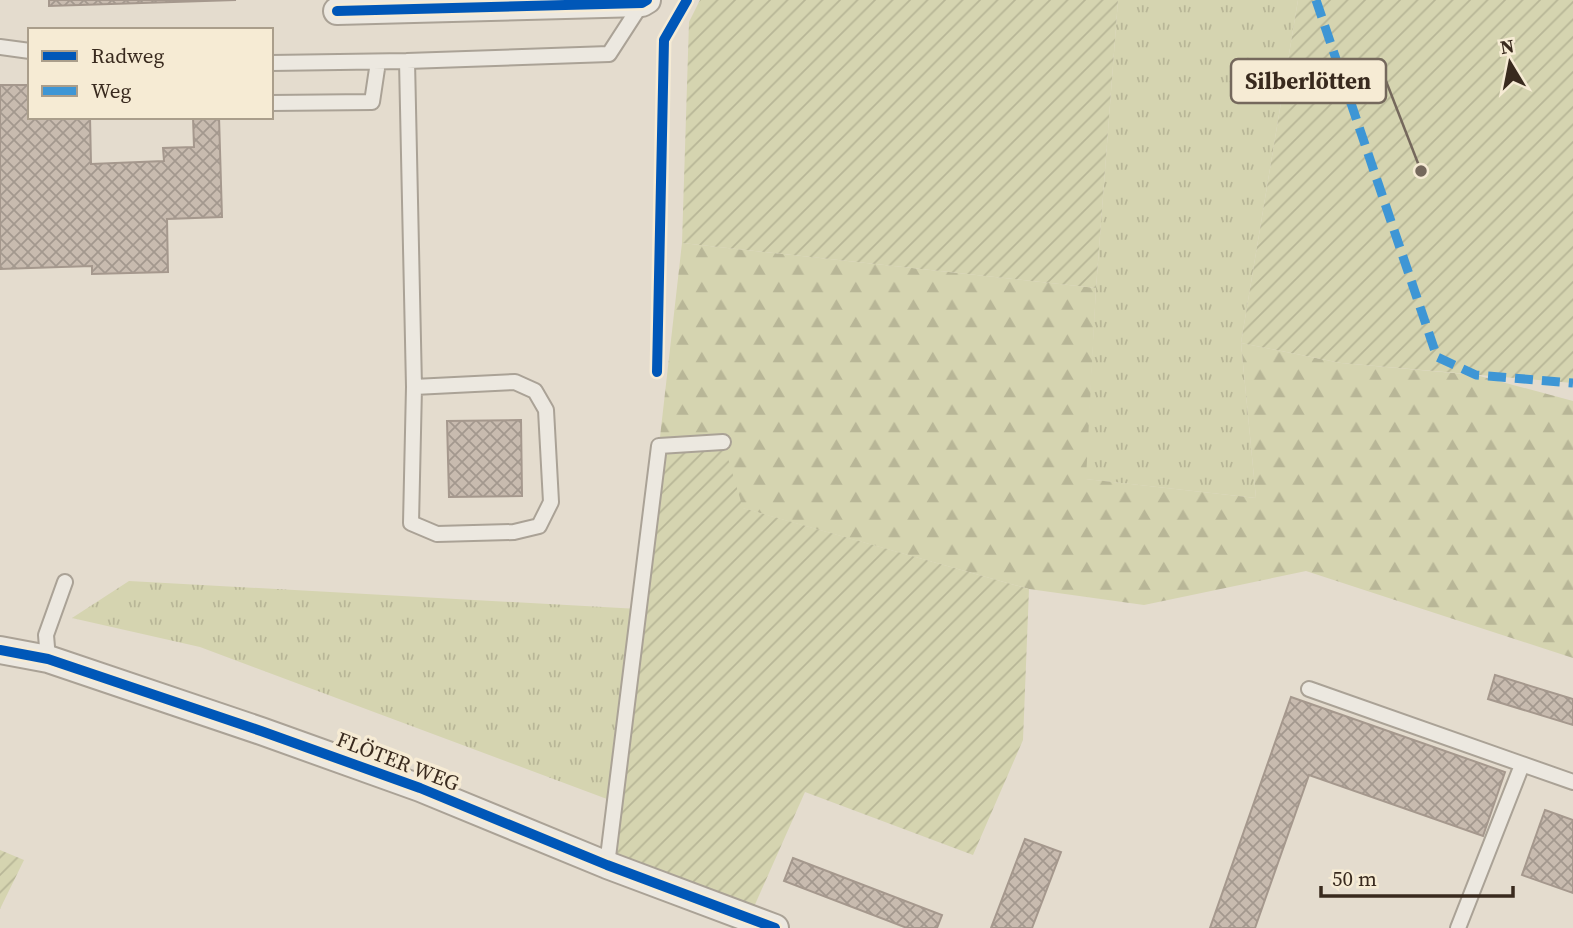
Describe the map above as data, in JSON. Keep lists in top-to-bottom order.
{
  "streets": {
    "street": ["FLÖTER WEG"]
  },
  "places": ["Silberlötten"],
  "legend": ["Radweg", "Weg"],
  "scale_bar": "50 m",
  "north": "top"
}
